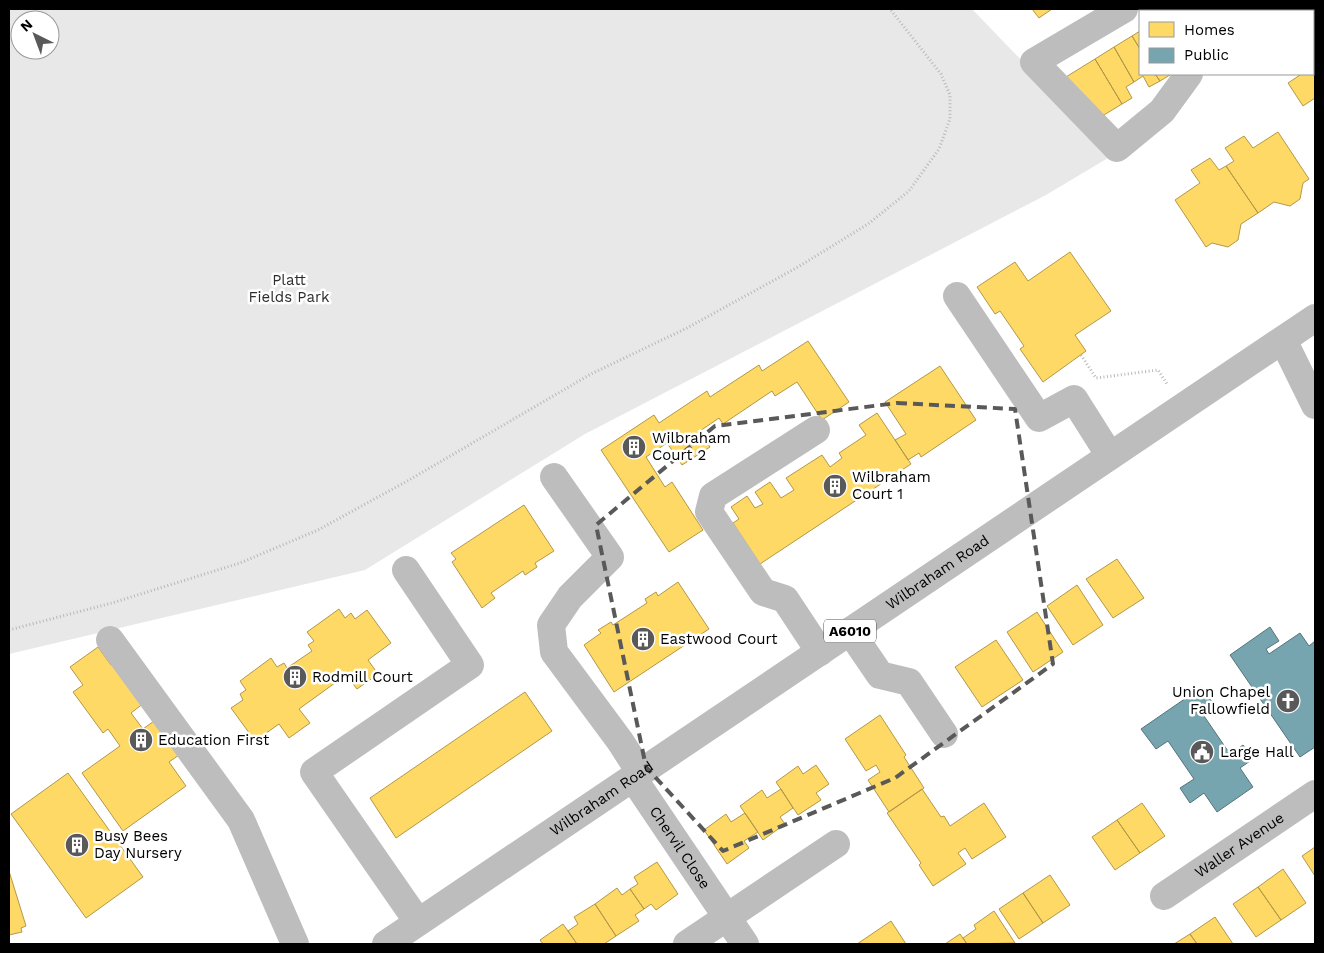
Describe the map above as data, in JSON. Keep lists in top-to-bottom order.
{
  "streets": {
    "main road": [
      "Wilbraham Road",
      "A6010",
      "Waller Avenue",
      "Chervil Close"
    ]
  },
  "crossings": [
    ["Wilbraham Road", "Chervil Close"]
  ],
  "parks": ["Platt Fields Park"],
  "places": {
    "building": [
      "Wilbraham Court 2",
      "Wilbraham Court 1",
      "Eastwood Court",
      "Rodmill Court",
      "Education First",
      "Busy Bees Day Nursery"
    ],
    "church": ["Union Chapel Fallowfield"],
    "public building": ["Large Hall"]
  },
  "legend": ["Homes", "Public"],
  "north": "top left"
}
